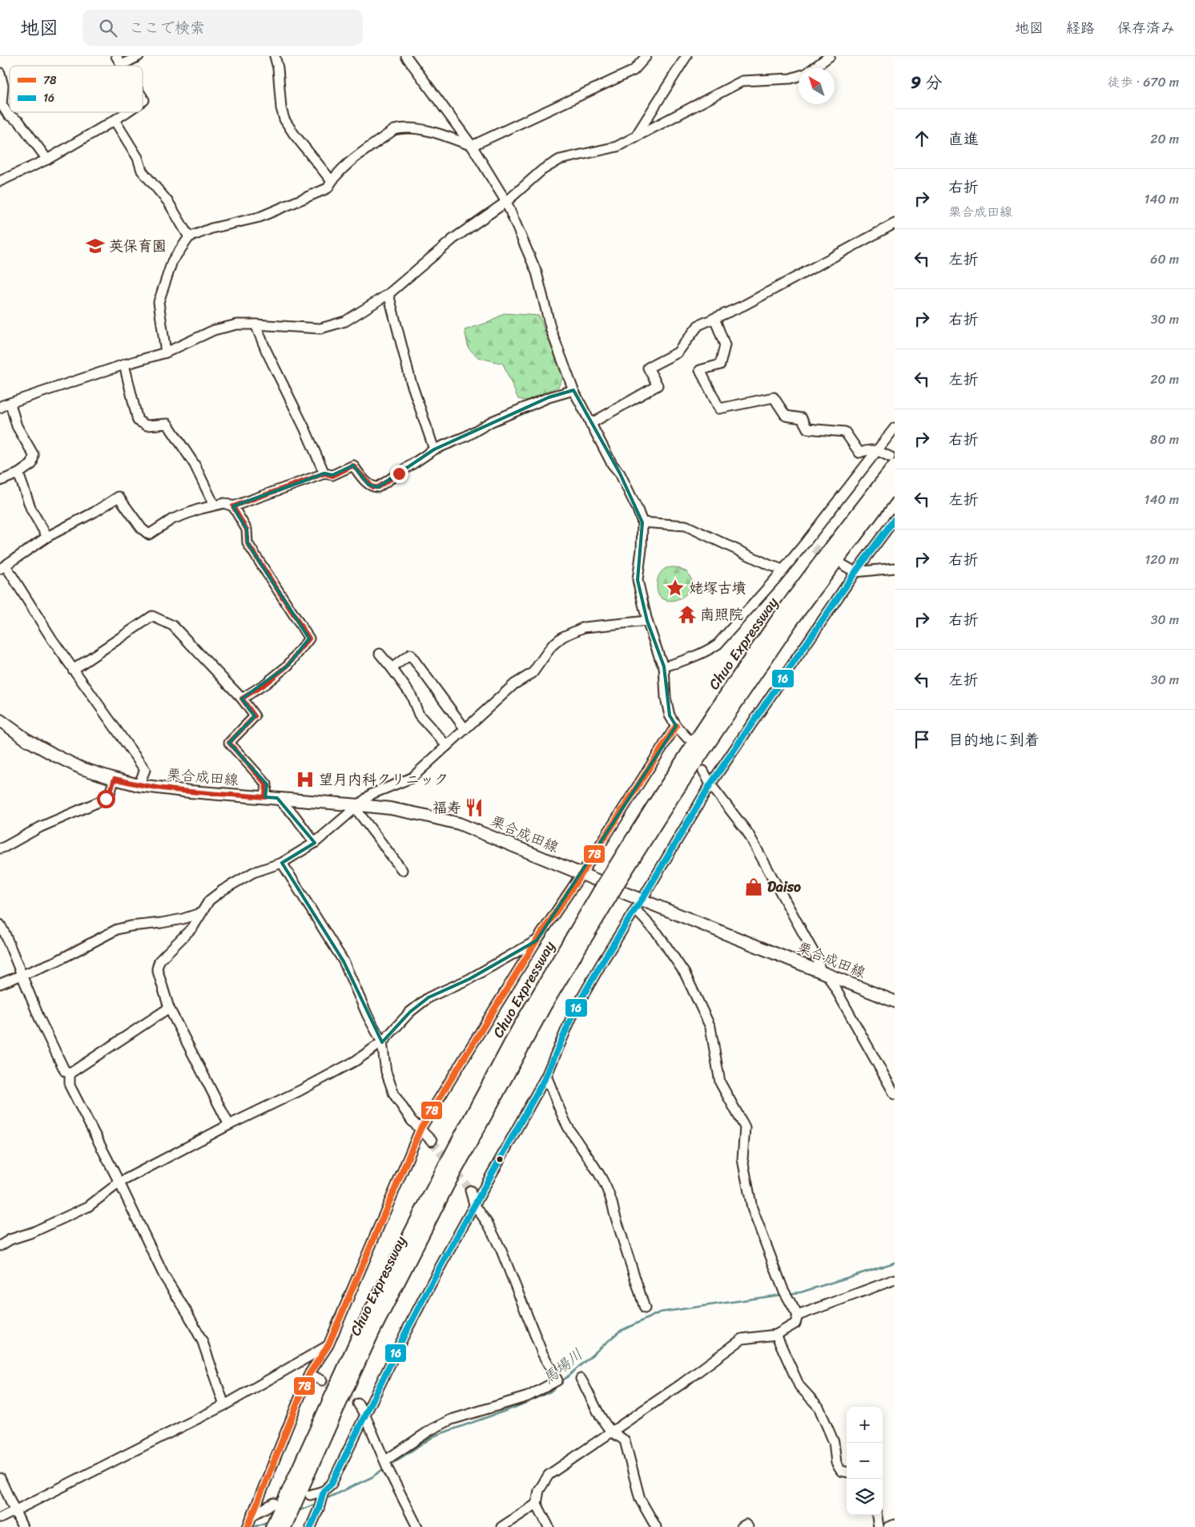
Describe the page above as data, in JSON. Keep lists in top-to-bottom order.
{
  "streets": {
    "highway": ["Chuo Expressway"],
    "main road": ["栗合成田線"]
  },
  "crossings": [
    ["Chuo Expressway", "栗合成田線"]
  ],
  "water": ["馬場川"],
  "places": {
    "school or university": ["英保育園"],
    "place": ["姥塚古墳"],
    "temple": ["南照院"],
    "hospital": ["望月内科クリニック"],
    "restaurant": ["福寿"],
    "shop": ["Daiso"]
  },
  "lines": ["transit line 16", "transit line 78"],
  "legend": ["78", "16"],
  "north": "top left",
  "page": {
    "header": "地図",
    "search": "ここで検索",
    "nav": ["地図", "経路", "保存済み"],
    "heading": ["9 分", "徒歩 · 670 m"],
    "list": [
      ["直進", "20 m"],
      ["右折", "栗合成田線", "140 m"],
      ["左折", "60 m"],
      ["右折", "30 m"],
      ["左折", "20 m"],
      ["右折", "80 m"],
      ["左折", "140 m"],
      ["右折", "120 m"],
      ["右折", "30 m"],
      ["左折", "30 m"],
      "目的地に到着"
    ],
    "map_buttons": ["+", "−"]
  }
}
